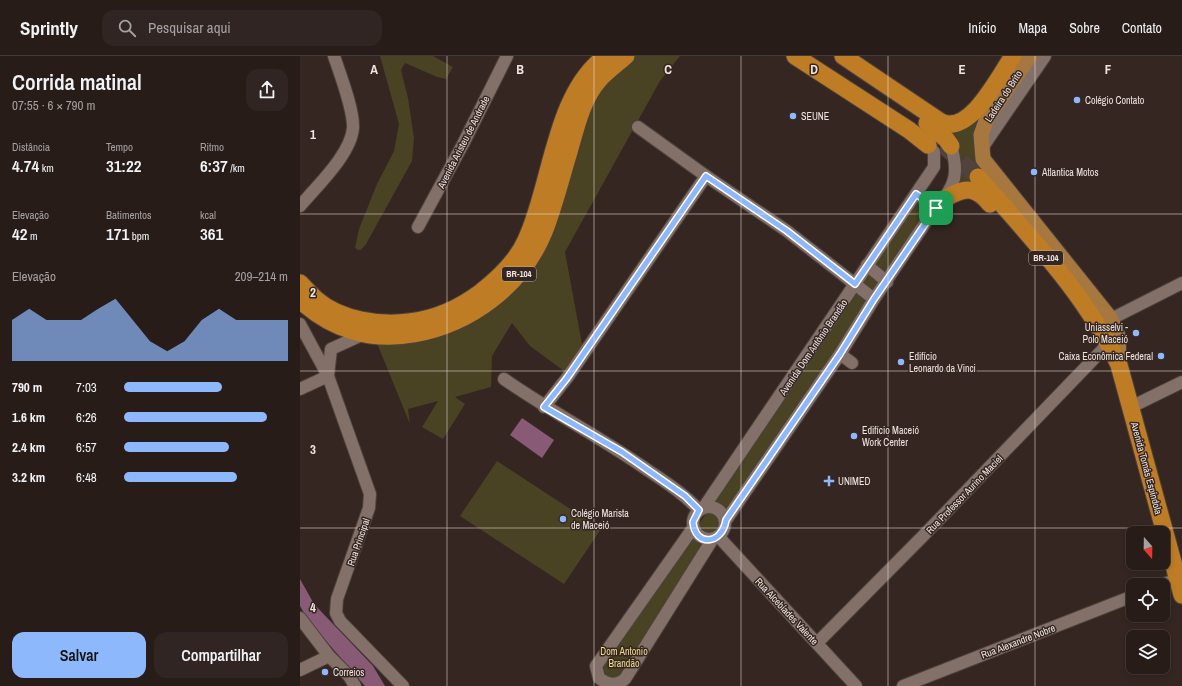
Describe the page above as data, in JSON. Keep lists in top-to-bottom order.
{
  "streets": {
    "highway": ["BR-104", "Avenida Tomás Espíndola"],
    "main road": ["Ladeira do Brito"],
    "street": [
      "Avenida Aristeu de Andrade",
      "Avenida Dom Antônio Brandão",
      "Rua Professor Aurino Maciel",
      "Rua Principal",
      "Rua Alcebíades Valente",
      "Rua Alexandre Nobre"
    ]
  },
  "crossings": [
    ["Ladeira do Brito", "BR-104"],
    ["BR-104", "Avenida Tomás Espíndola"],
    ["BR-104", "Rua Professor Aurino Maciel"],
    ["BR-104", "Rua Principal"],
    ["Avenida Dom Antônio Brandão", "Rua Alcebíades Valente"],
    ["Avenida Tomás Espíndola", "Rua Professor Aurino Maciel"],
    ["Rua Professor Aurino Maciel", "Rua Alcebíades Valente"]
  ],
  "parks": ["Dom Antonio Brandão"],
  "places": {
    "other": [
      "Colégio Contato",
      "SEUNE",
      "Atlantica Motos",
      "Uniasselvi - Polo Maceió",
      "Caixa Econômica Federal",
      "Edifício Leonardo da Vinci",
      "Edifício Maceió Work Center",
      "Colégio Marista de Maceió",
      "Correios"
    ],
    "health": ["UNIMED"]
  },
  "north": "bottom",
  "page": {
    "header": "Sprintly",
    "search": "Pesquisar aqui",
    "nav": [
      "Início",
      "Mapa",
      "Sobre",
      "Contato"
    ],
    "heading": ["Corrida matinal", "07:55 · 6 × 790 m"],
    "stats": [
      ["Distância", "4.74 km"],
      ["Tempo", "31:22"],
      ["Ritmo", "6:37 /km"],
      ["Elevação", "42 m"],
      ["Batimentos", "171 bpm"],
      ["kcal", "361"]
    ],
    "chart": ["Elevação", "209–214 m"],
    "list": [
      {
        "name": "790 m",
        "note": "7:03"
      },
      {
        "name": "1.6 km",
        "note": "6:26"
      },
      {
        "name": "2.4 km",
        "note": "6:57"
      },
      {
        "name": "3.2 km",
        "note": "6:48"
      }
    ],
    "buttons": ["Salvar", "Compartilhar"]
  },
  "grid": {
    "columns": [
      "A",
      "B",
      "C",
      "D",
      "E",
      "F"
    ],
    "rows": [
      "1",
      "2",
      "3",
      "4"
    ]
  }
}
